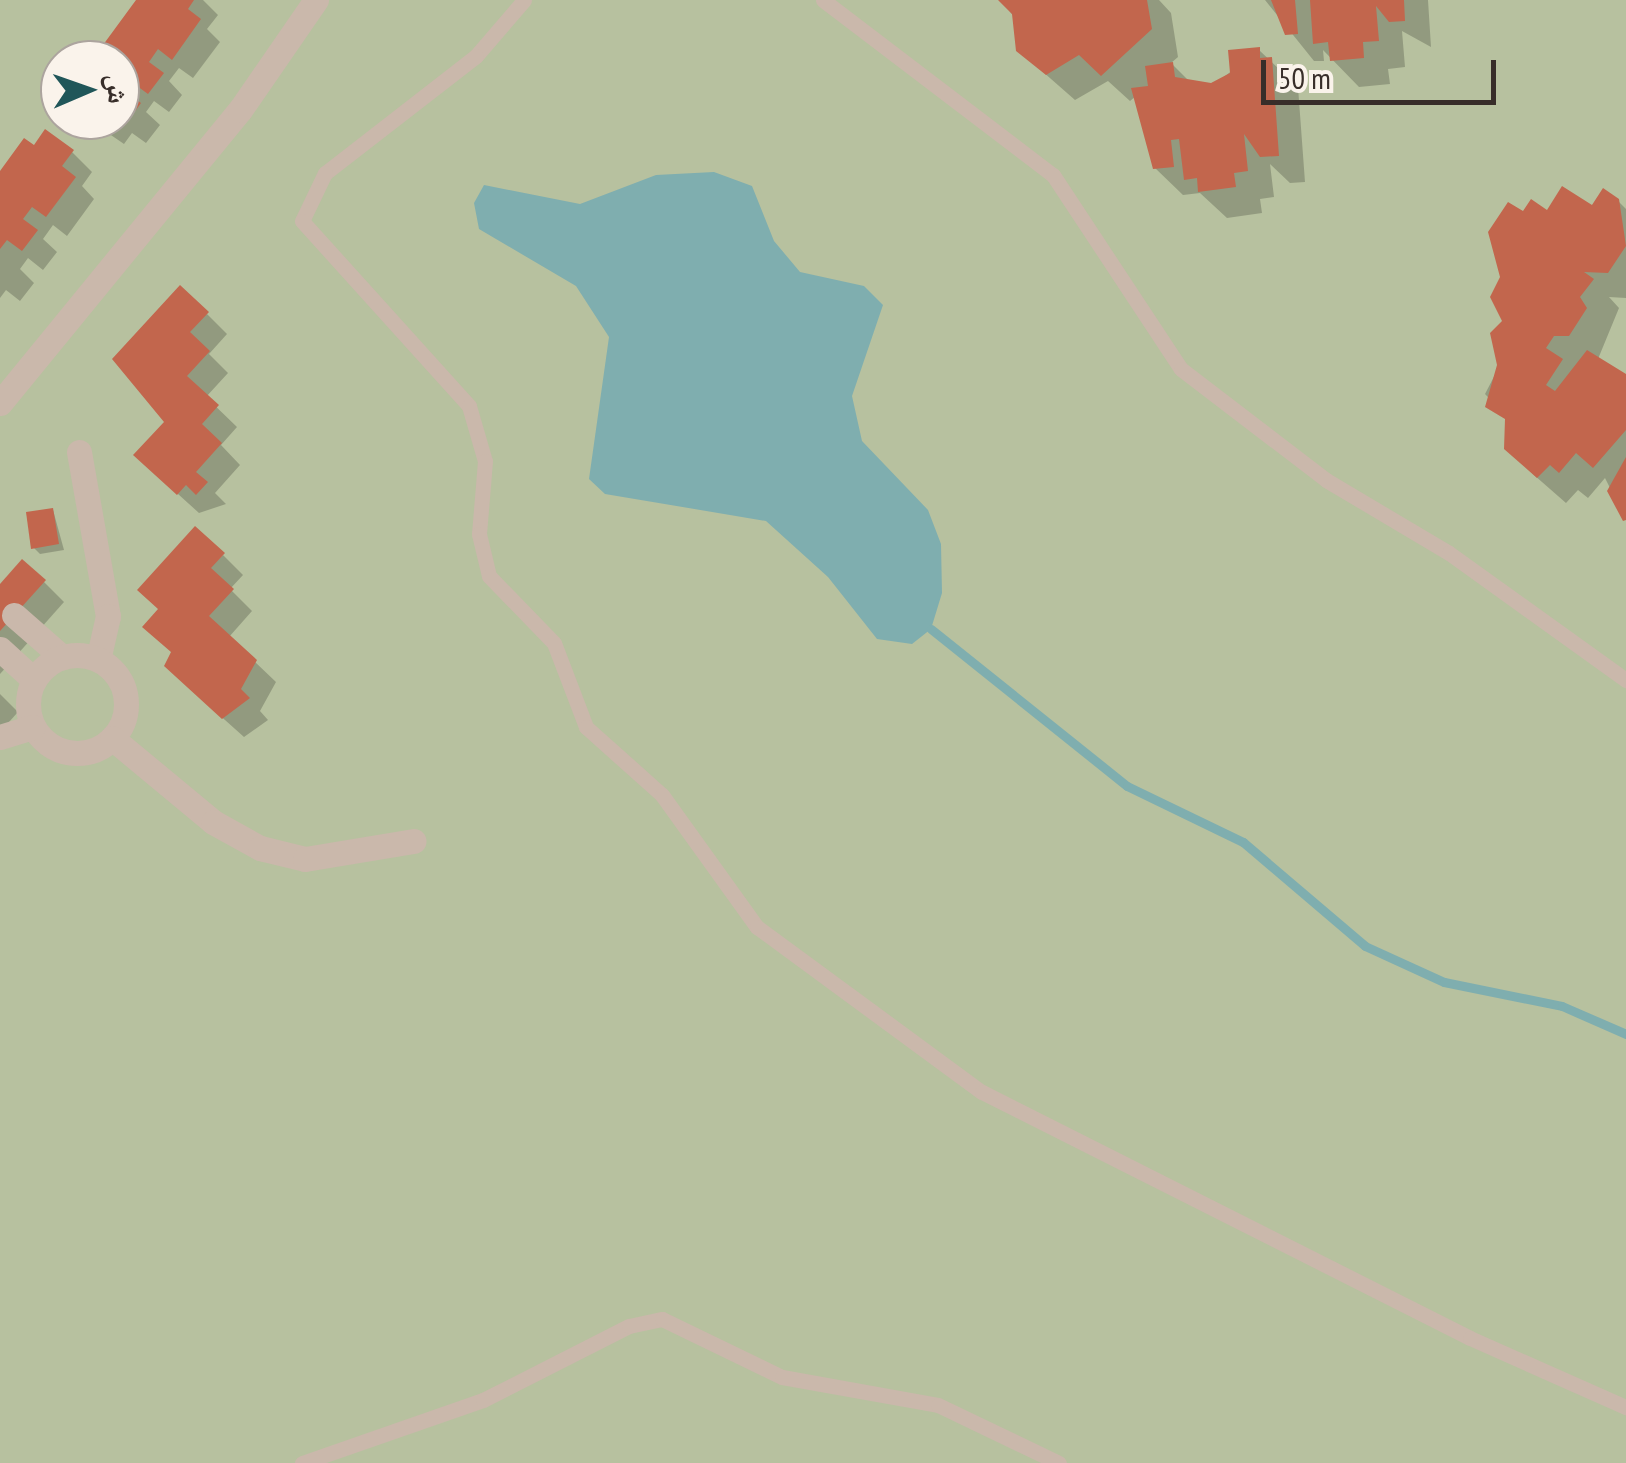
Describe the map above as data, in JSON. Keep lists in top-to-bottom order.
{
  "scale_bar": "50 m",
  "north": "right"
}
